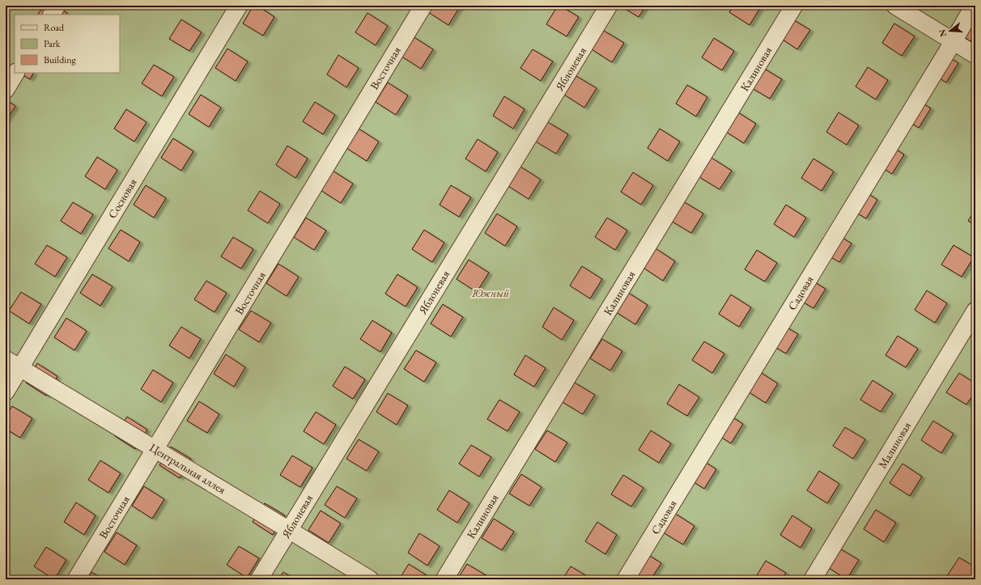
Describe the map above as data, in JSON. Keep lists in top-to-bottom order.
{
  "streets": {
    "street": [
      "Восточная",
      "Яблоневая",
      "Калиновая",
      "Сосновая",
      "Садовая",
      "Малиновая",
      "Центральная аллея"
    ]
  },
  "crossings": [
    ["Восточная", "Центральная аллея"],
    ["Яблоневая", "Центральная аллея"],
    ["Сосновая", "Центральная аллея"]
  ],
  "parks": ["Южный"],
  "legend": ["Road", "Park", "Building"],
  "north": "left"
}
